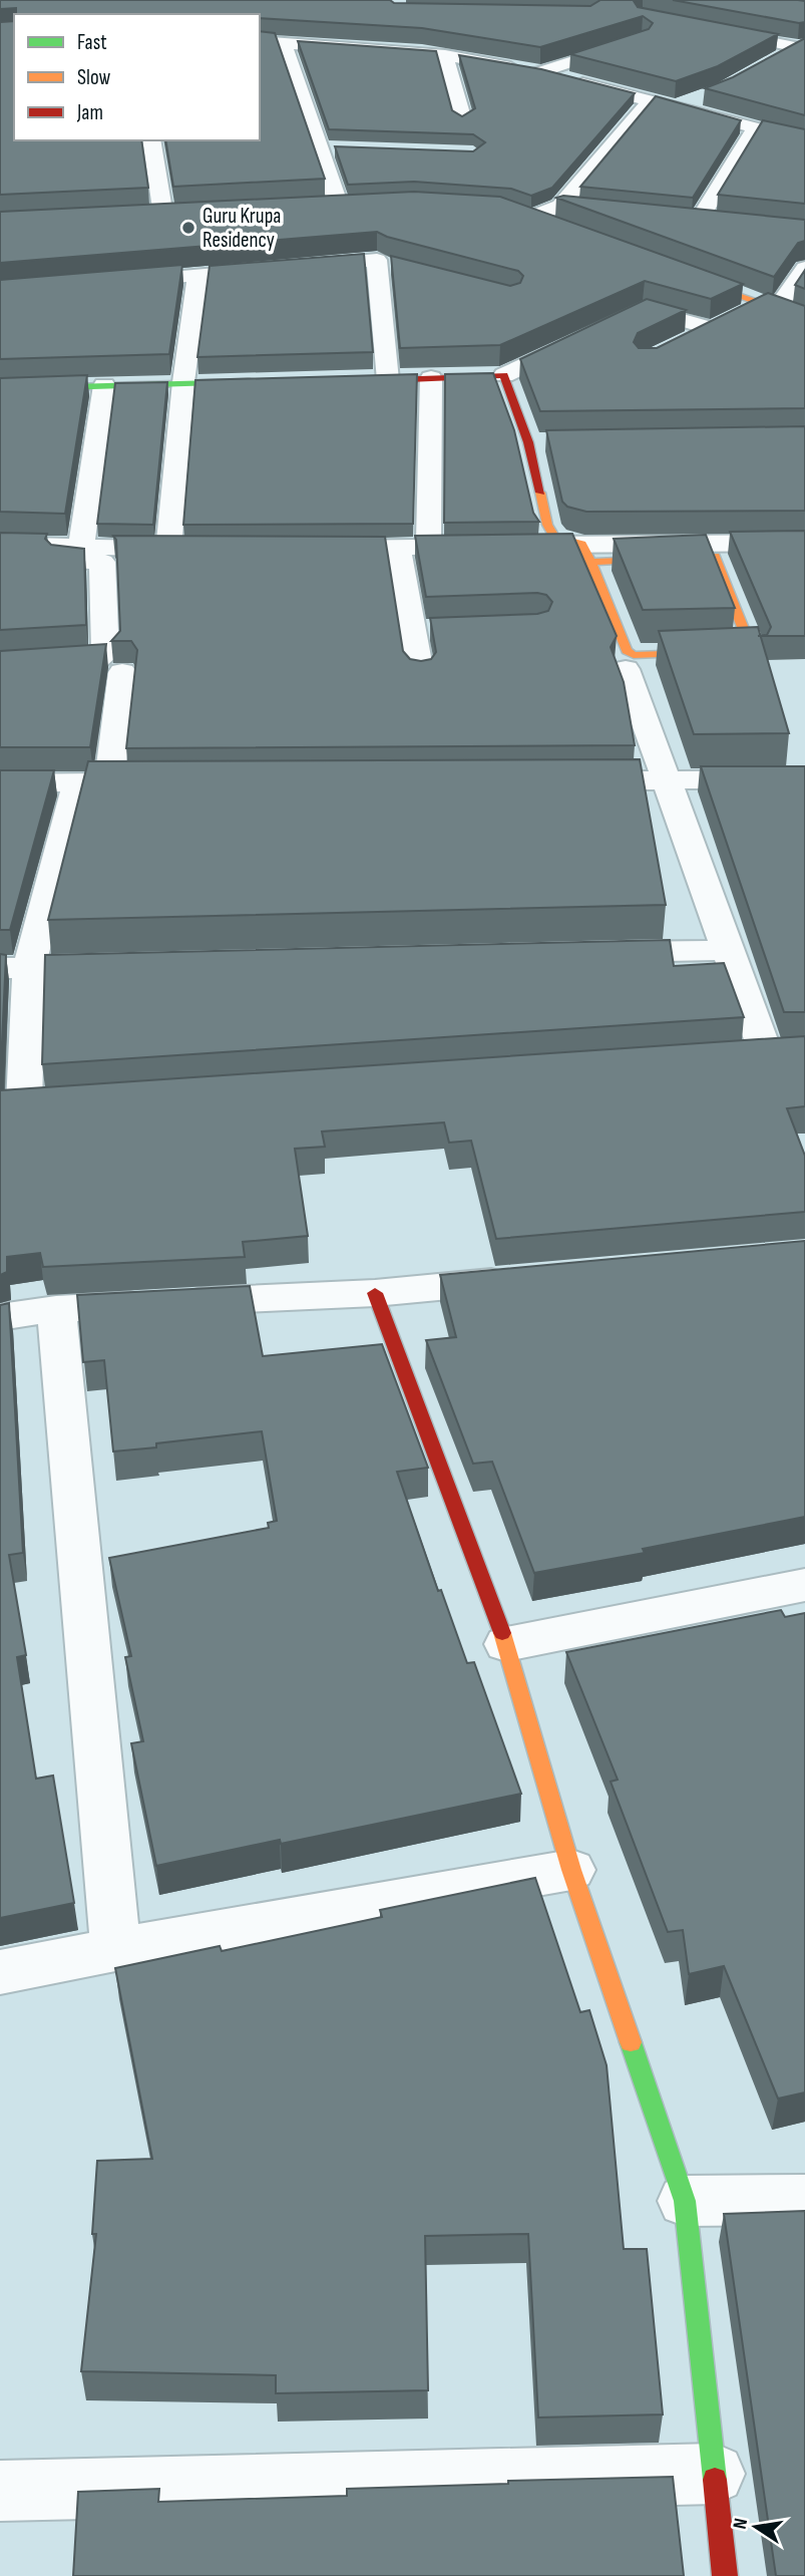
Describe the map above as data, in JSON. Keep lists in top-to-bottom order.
{
  "places": ["Guru Krupa Residency"],
  "legend": ["Fast", "Slow", "Jam"],
  "north": "left"
}
